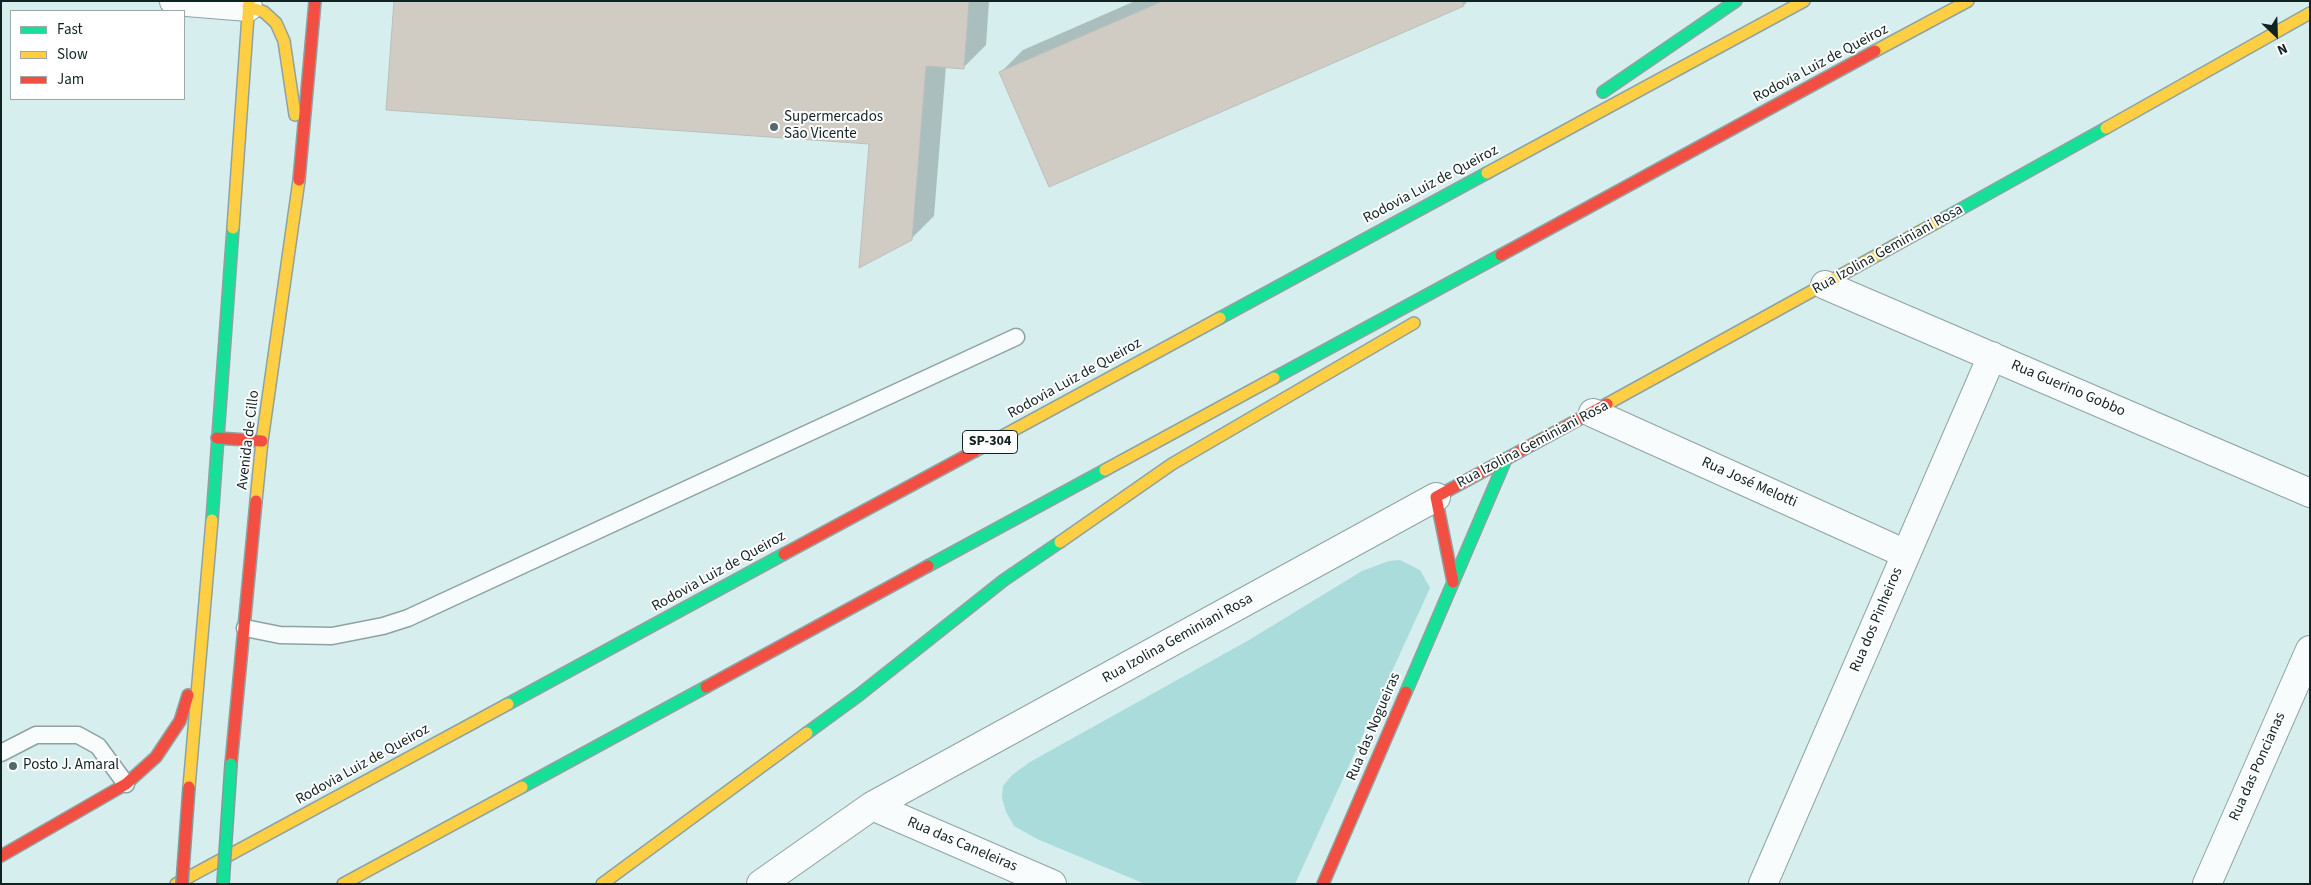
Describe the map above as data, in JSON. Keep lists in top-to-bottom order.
{
  "streets": {
    "main road": [
      "Rodovia Luiz de Queiroz",
      "Rua Izolina Geminiani Rosa",
      "Avenida de Cillo",
      "SP-304",
      "Rua das Nogueiras"
    ],
    "street": [
      "Rua Guerino Gobbo",
      "Rua José Melotti",
      "Rua dos Pinheiros",
      "Rua das Poncianas",
      "Rua das Caneleiras"
    ]
  },
  "crossings": [
    ["Rua Izolina Geminiani Rosa", "Rua Guerino Gobbo"],
    ["Rua Izolina Geminiani Rosa", "Rua José Melotti"],
    ["Rua Izolina Geminiani Rosa", "Rua das Nogueiras"],
    ["Rua Izolina Geminiani Rosa", "Rua das Caneleiras"],
    ["Rua Guerino Gobbo", "Rua dos Pinheiros"],
    ["Rua José Melotti", "Rua dos Pinheiros"]
  ],
  "places": ["Supermercados São Vicente", "Posto J. Amaral"],
  "legend": ["Fast", "Slow", "Jam"],
  "north": "bottom right"
}
